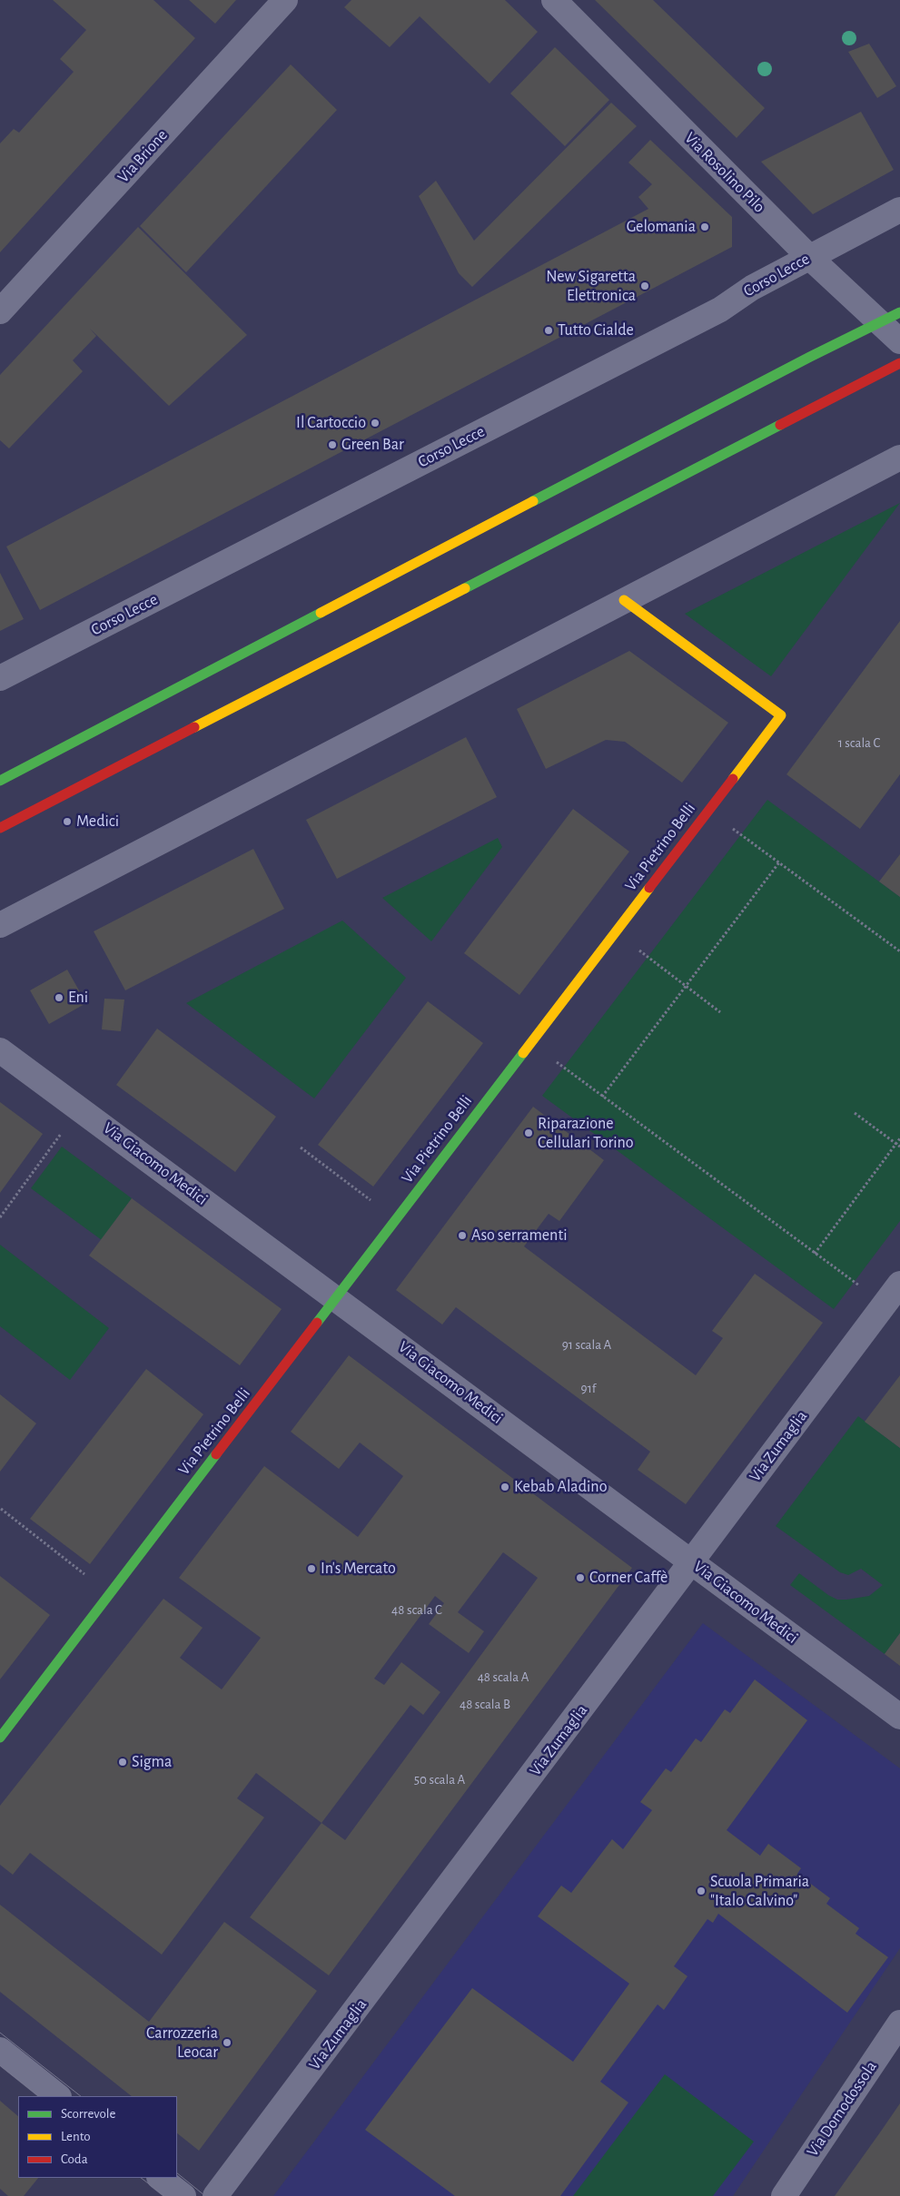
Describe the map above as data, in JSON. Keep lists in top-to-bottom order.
{
  "streets": {
    "main road": ["Via Pietrino Belli"],
    "street": [
      "Via Brione",
      "Via Rosolino Pilo",
      "Corso Lecce",
      "Via Giacomo Medici",
      "Via Zumaglia",
      "Via Domodossola"
    ]
  },
  "crossings": [
    ["Via Rosolino Pilo", "Corso Lecce"],
    ["Via Pietrino Belli", "Via Giacomo Medici"],
    ["Via Giacomo Medici", "Via Zumaglia"]
  ],
  "places": [
    "Gelomania",
    "New Sigaretta Elettronica",
    "Tutto Cialde",
    "Il Cartoccio",
    "Green Bar",
    "Medici",
    "Eni",
    "Riparazione Cellulari Torino",
    "Aso serramenti",
    "Kebab Aladino",
    "In's Mercato",
    "Corner Caffè",
    "Sigma",
    "Scuola Primaria \"Italo Calvino\"",
    "Carrozzeria Leocar"
  ],
  "house_numbers": [
    "1 scala C",
    "91 scala A",
    "91f",
    "48 scala C",
    "48 scala A",
    "48 scala B",
    "50 scala A"
  ],
  "legend": ["Scorrevole", "Lento", "Coda"]
}
